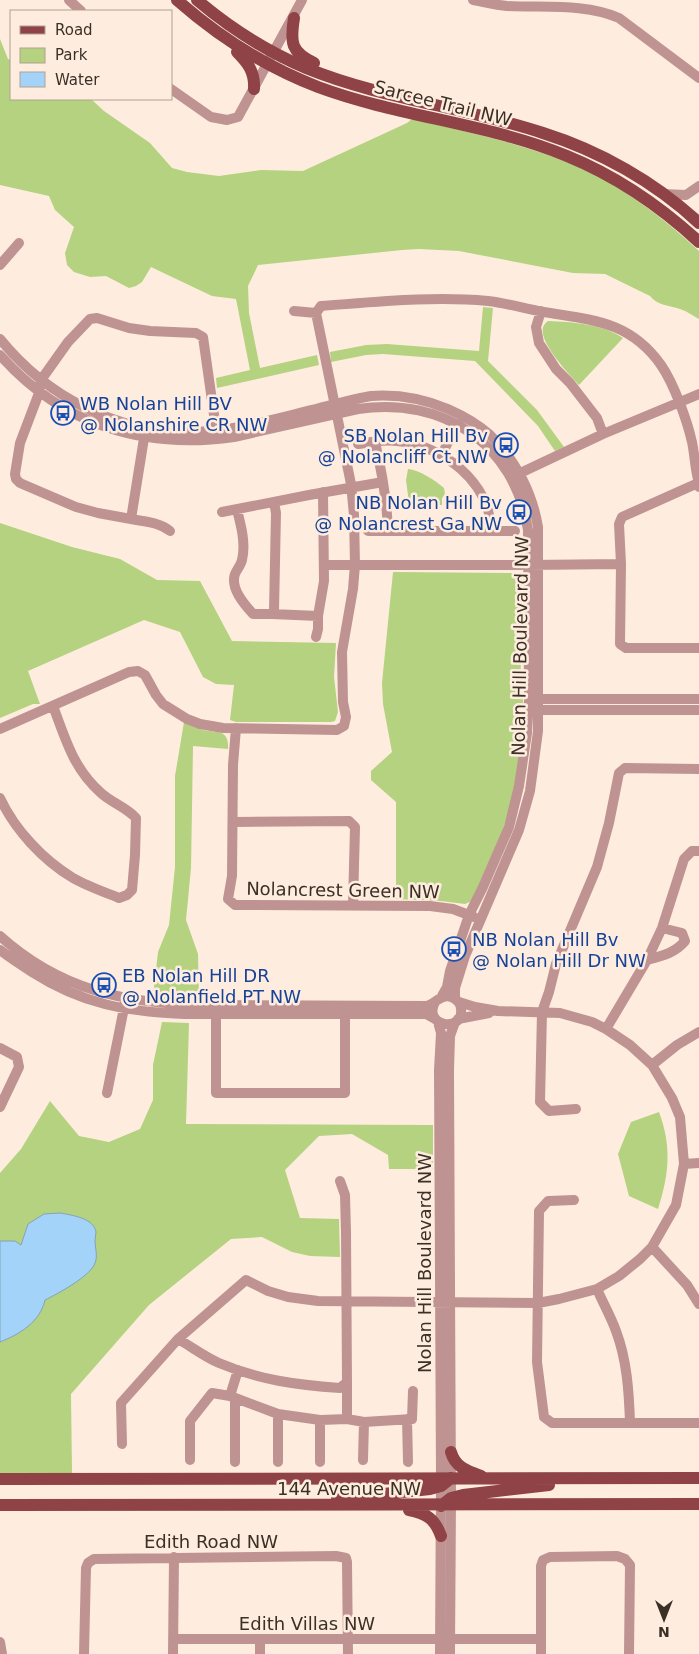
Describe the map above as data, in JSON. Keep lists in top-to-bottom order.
{
  "streets": {
    "main road": ["Sarcee Trail NW", "144 Avenue NW"],
    "street": [
      "Nolan Hill Boulevard NW",
      "Nolancrest Green NW",
      "Edith Road NW",
      "Edith Villas NW"
    ]
  },
  "crossings": [
    ["Nolan Hill Boulevard NW", "Nolancrest Green NW"],
    ["Nolan Hill Boulevard NW", "144 Avenue NW"],
    ["Edith Road NW", "Edith Villas NW"]
  ],
  "places": {
    "bus stop": [
      "WB Nolan Hill BV @ Nolanshire CR NW",
      "SB Nolan Hill Bv @ Nolancliff Ct NW",
      "NB Nolan Hill Bv @ Nolancrest Ga NW",
      "NB Nolan Hill Bv @ Nolan Hill Dr NW",
      "EB Nolan Hill DR @ Nolanfield PT NW"
    ]
  },
  "legend": ["Road", "Park", "Water"],
  "north": "bottom"
}
